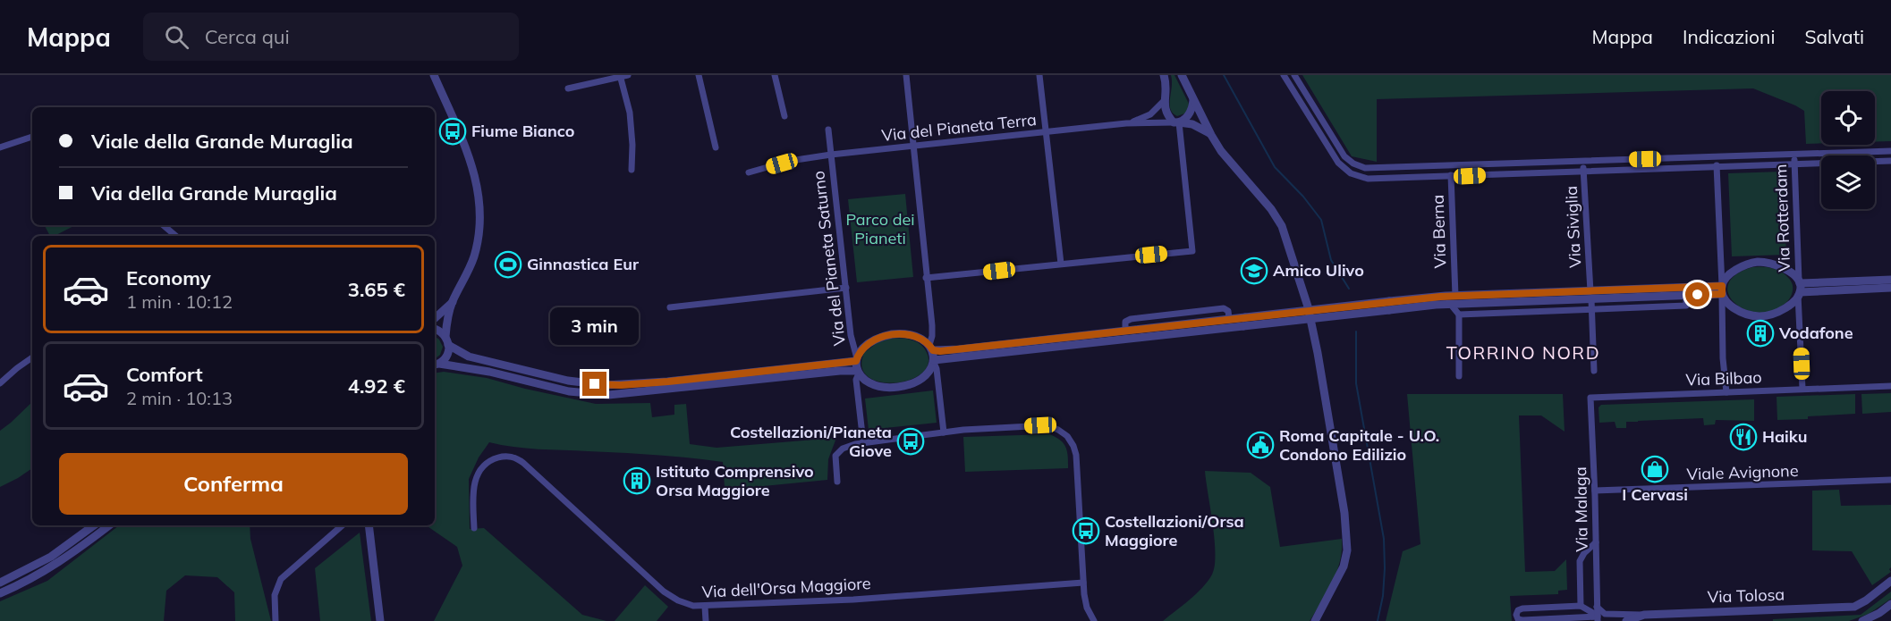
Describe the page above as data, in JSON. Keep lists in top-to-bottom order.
{
  "streets": {
    "street": [
      "Via del Pianeta Terra",
      "Via Rotterdam",
      "Via Siviglia",
      "Via Berna",
      "Via del Pianeta Saturno",
      "Via Bilbao",
      "Viale Avignone",
      "Via Malaga",
      "Via dell'Orsa Maggiore",
      "Via Tolosa"
    ]
  },
  "crossings": [
    ["Via del Pianeta Terra", "Via del Pianeta Saturno"],
    ["Via Bilbao", "Via Malaga"],
    ["Viale Avignone", "Via Malaga"],
    ["Via Malaga", "Via Tolosa"]
  ],
  "districts": ["TORRINO NORD"],
  "parks": ["Parco dei Pianeti"],
  "places": {
    "bus stop": ["Fiume Bianco", "Costellazioni/Pianeta Giove", "Costellazioni/Orsa Maggiore"],
    "sports": ["Ginnastica Eur"],
    "school or university": ["Amico Ulivo"],
    "building": ["Vodafone", "Istituto Comprensivo Orsa Maggiore"],
    "restaurant": ["Haiku"],
    "public building": ["Roma Capitale - U.O. Condono Edilizio"],
    "shop": ["I Cervasi"]
  },
  "page": {
    "header": "Mappa",
    "search": "Cerca qui",
    "nav": ["Mappa", "Indicazioni", "Salvati"],
    "banner": ["Viale della Grande Muraglia", "Via della Grande Muraglia"],
    "list": [
      {
        "name": "Economy",
        "note": "1 min · 10:12",
        "value": "3.65 €"
      },
      {
        "name": "Comfort",
        "note": "2 min · 10:13",
        "value": "4.92 €"
      }
    ],
    "bubble": "3 min",
    "buttons": "Conferma"
  }
}
